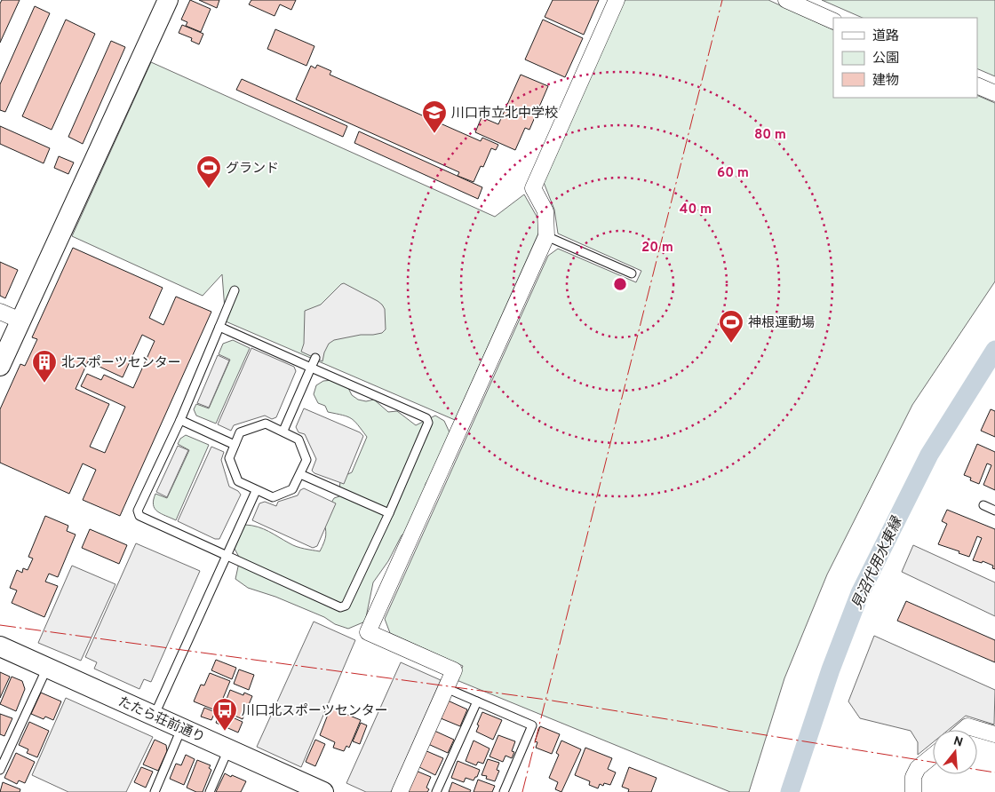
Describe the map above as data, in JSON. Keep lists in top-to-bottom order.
{
  "streets": {
    "street": ["たたら荘前通り"]
  },
  "water": ["見沼代用水東縁"],
  "places": {
    "school or university": ["川口市立北中学校"],
    "sports": ["グランド", "神根運動場"],
    "building": ["北スポーツセンター"],
    "bus stop": ["川口北スポーツセンター"]
  },
  "legend": ["道路", "公園", "建物"],
  "north": "top",
  "rings": [
    "80 m",
    "60 m",
    "40 m",
    "20 m"
  ]
}
